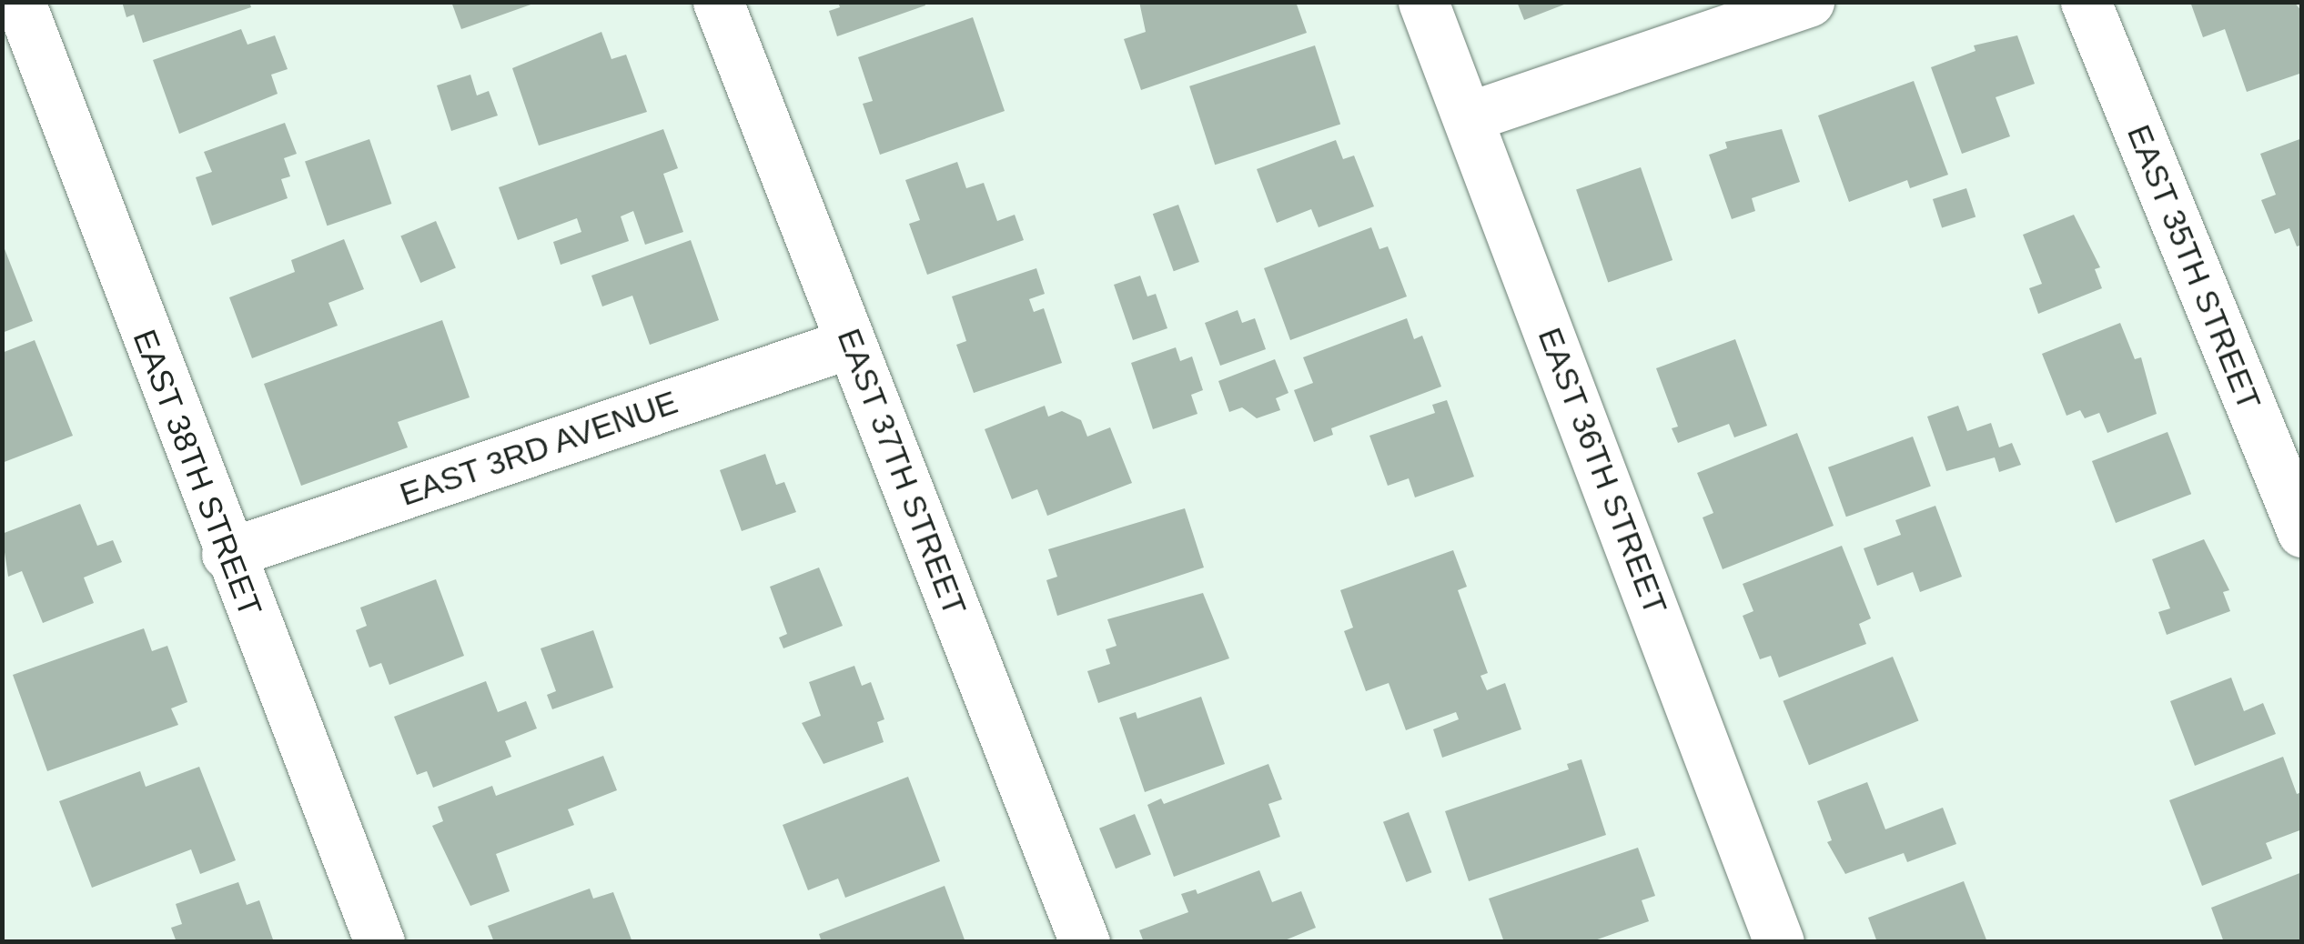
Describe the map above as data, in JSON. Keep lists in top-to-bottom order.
{
  "streets": {
    "street": [
      "EAST 35TH STREET",
      "EAST 3RD AVENUE",
      "EAST 36TH STREET",
      "EAST 37TH STREET",
      "EAST 38TH STREET"
    ]
  },
  "crossings": [
    ["EAST 3RD AVENUE", "EAST 37TH STREET"],
    ["EAST 3RD AVENUE", "EAST 38TH STREET"]
  ]
}
